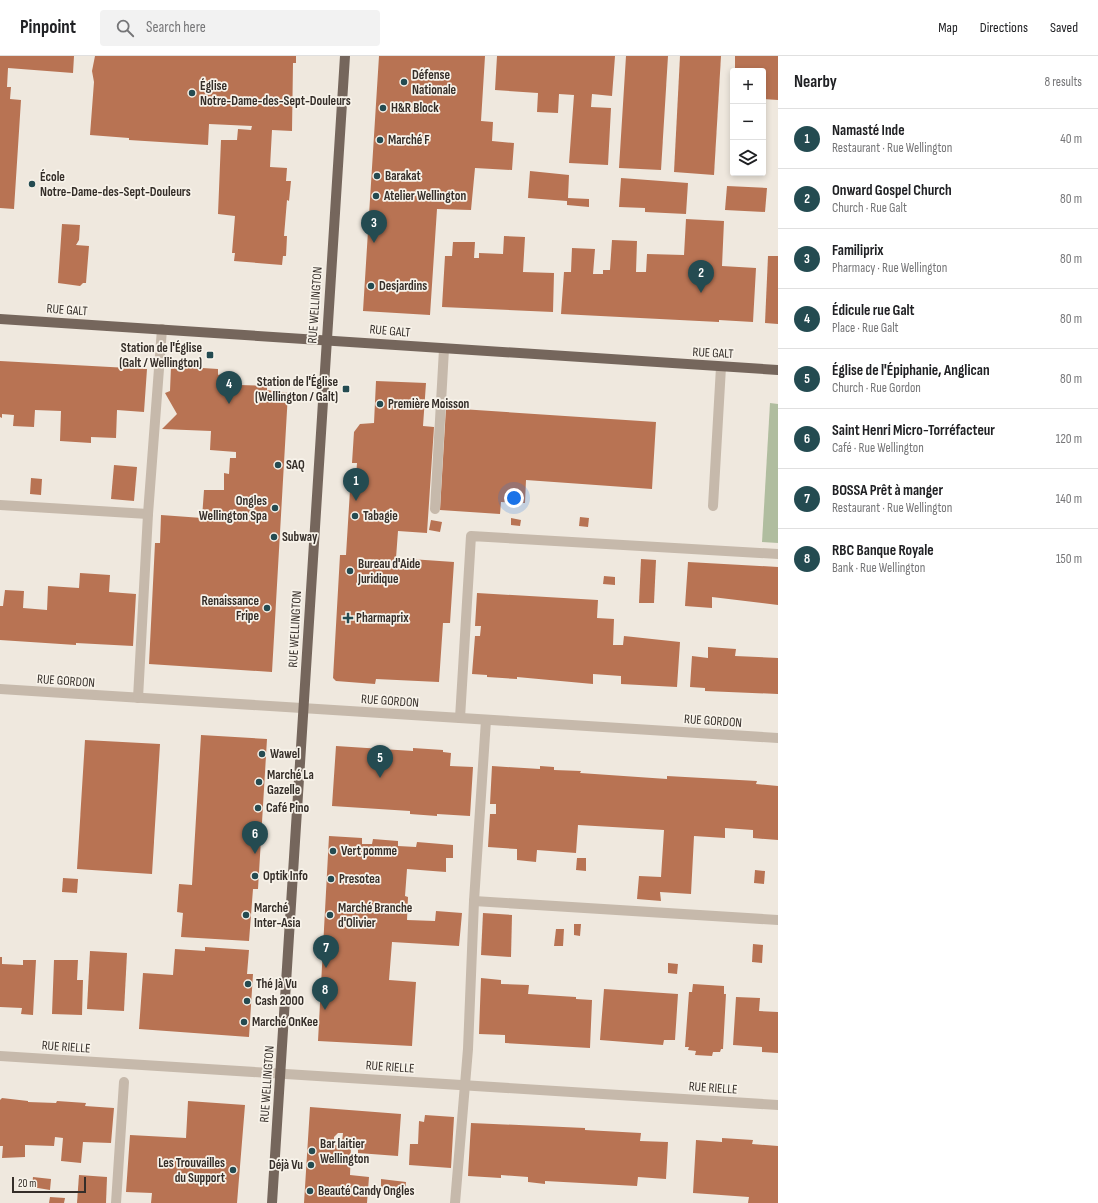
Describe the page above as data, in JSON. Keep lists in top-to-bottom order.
{
  "streets": {
    "main road": ["RUE WELLINGTON", "RUE GALT"],
    "street": ["RUE GORDON", "RUE RIELLE"]
  },
  "crossings": [
    ["RUE WELLINGTON", "RUE GALT"],
    ["RUE WELLINGTON", "RUE GORDON"],
    ["RUE WELLINGTON", "RUE RIELLE"]
  ],
  "places": {
    "other": [
      "Défense Nationale",
      "Église Notre-Dame-des-Sept-Douleurs",
      "H&R Block",
      "Marché F",
      "Barakat",
      "École Notre-Dame-des-Sept-Douleurs",
      "Atelier Wellington",
      "Desjardins",
      "Première Moisson",
      "SAQ",
      "Ongles Wellington Spa",
      "Tabagie",
      "Subway",
      "Bureau d'Aide Juridique",
      "Renaissance Fripe",
      "Wawel",
      "Marché La Gazelle",
      "Café Pino",
      "Vert pomme",
      "Optik Info",
      "Presotea",
      "Marché Inter-Asia",
      "Marché Branche d'Olivier",
      "Thé Jà Vu",
      "Cash 2000",
      "Marché OnKee",
      "Bar laitier Wellington",
      "Déjà Vu",
      "Les Trouvailles du Support",
      "Beauté Candy Ongles"
    ],
    "transit": ["Station de l'Église (Galt / Wellington)", "Station de l'Église (Wellington / Galt)"],
    "health": ["Pharmaprix"]
  },
  "scale_bar": "20 m",
  "page": {
    "header": "Pinpoint",
    "search": "Search here",
    "nav": ["Map", "Directions", "Saved"],
    "heading": ["Nearby", "8 results"],
    "map_buttons": ["+", "−"],
    "list": [
      {
        "mark": "1",
        "name": "Namasté Inde",
        "note": "Restaurant · Rue Wellington",
        "value": "40 m"
      },
      {
        "mark": "2",
        "name": "Onward Gospel Church",
        "note": "Church · Rue Galt",
        "value": "80 m"
      },
      {
        "mark": "3",
        "name": "Familiprix",
        "note": "Pharmacy · Rue Wellington",
        "value": "80 m"
      },
      {
        "mark": "4",
        "name": "Édicule rue Galt",
        "note": "Place · Rue Galt",
        "value": "80 m"
      },
      {
        "mark": "5",
        "name": "Église de l'Épiphanie, Anglican",
        "note": "Church · Rue Gordon",
        "value": "80 m"
      },
      {
        "mark": "6",
        "name": "Saint Henri Micro-Torréfacteur",
        "note": "Café · Rue Wellington",
        "value": "120 m"
      },
      {
        "mark": "7",
        "name": "BOSSA Prêt à manger",
        "note": "Restaurant · Rue Wellington",
        "value": "140 m"
      },
      {
        "mark": "8",
        "name": "RBC Banque Royale",
        "note": "Bank · Rue Wellington",
        "value": "150 m"
      }
    ],
    "pins": [
      "3",
      "2",
      "4",
      "1",
      "5",
      "6",
      "7",
      "8"
    ],
    "scale": "20 m"
  }
}
